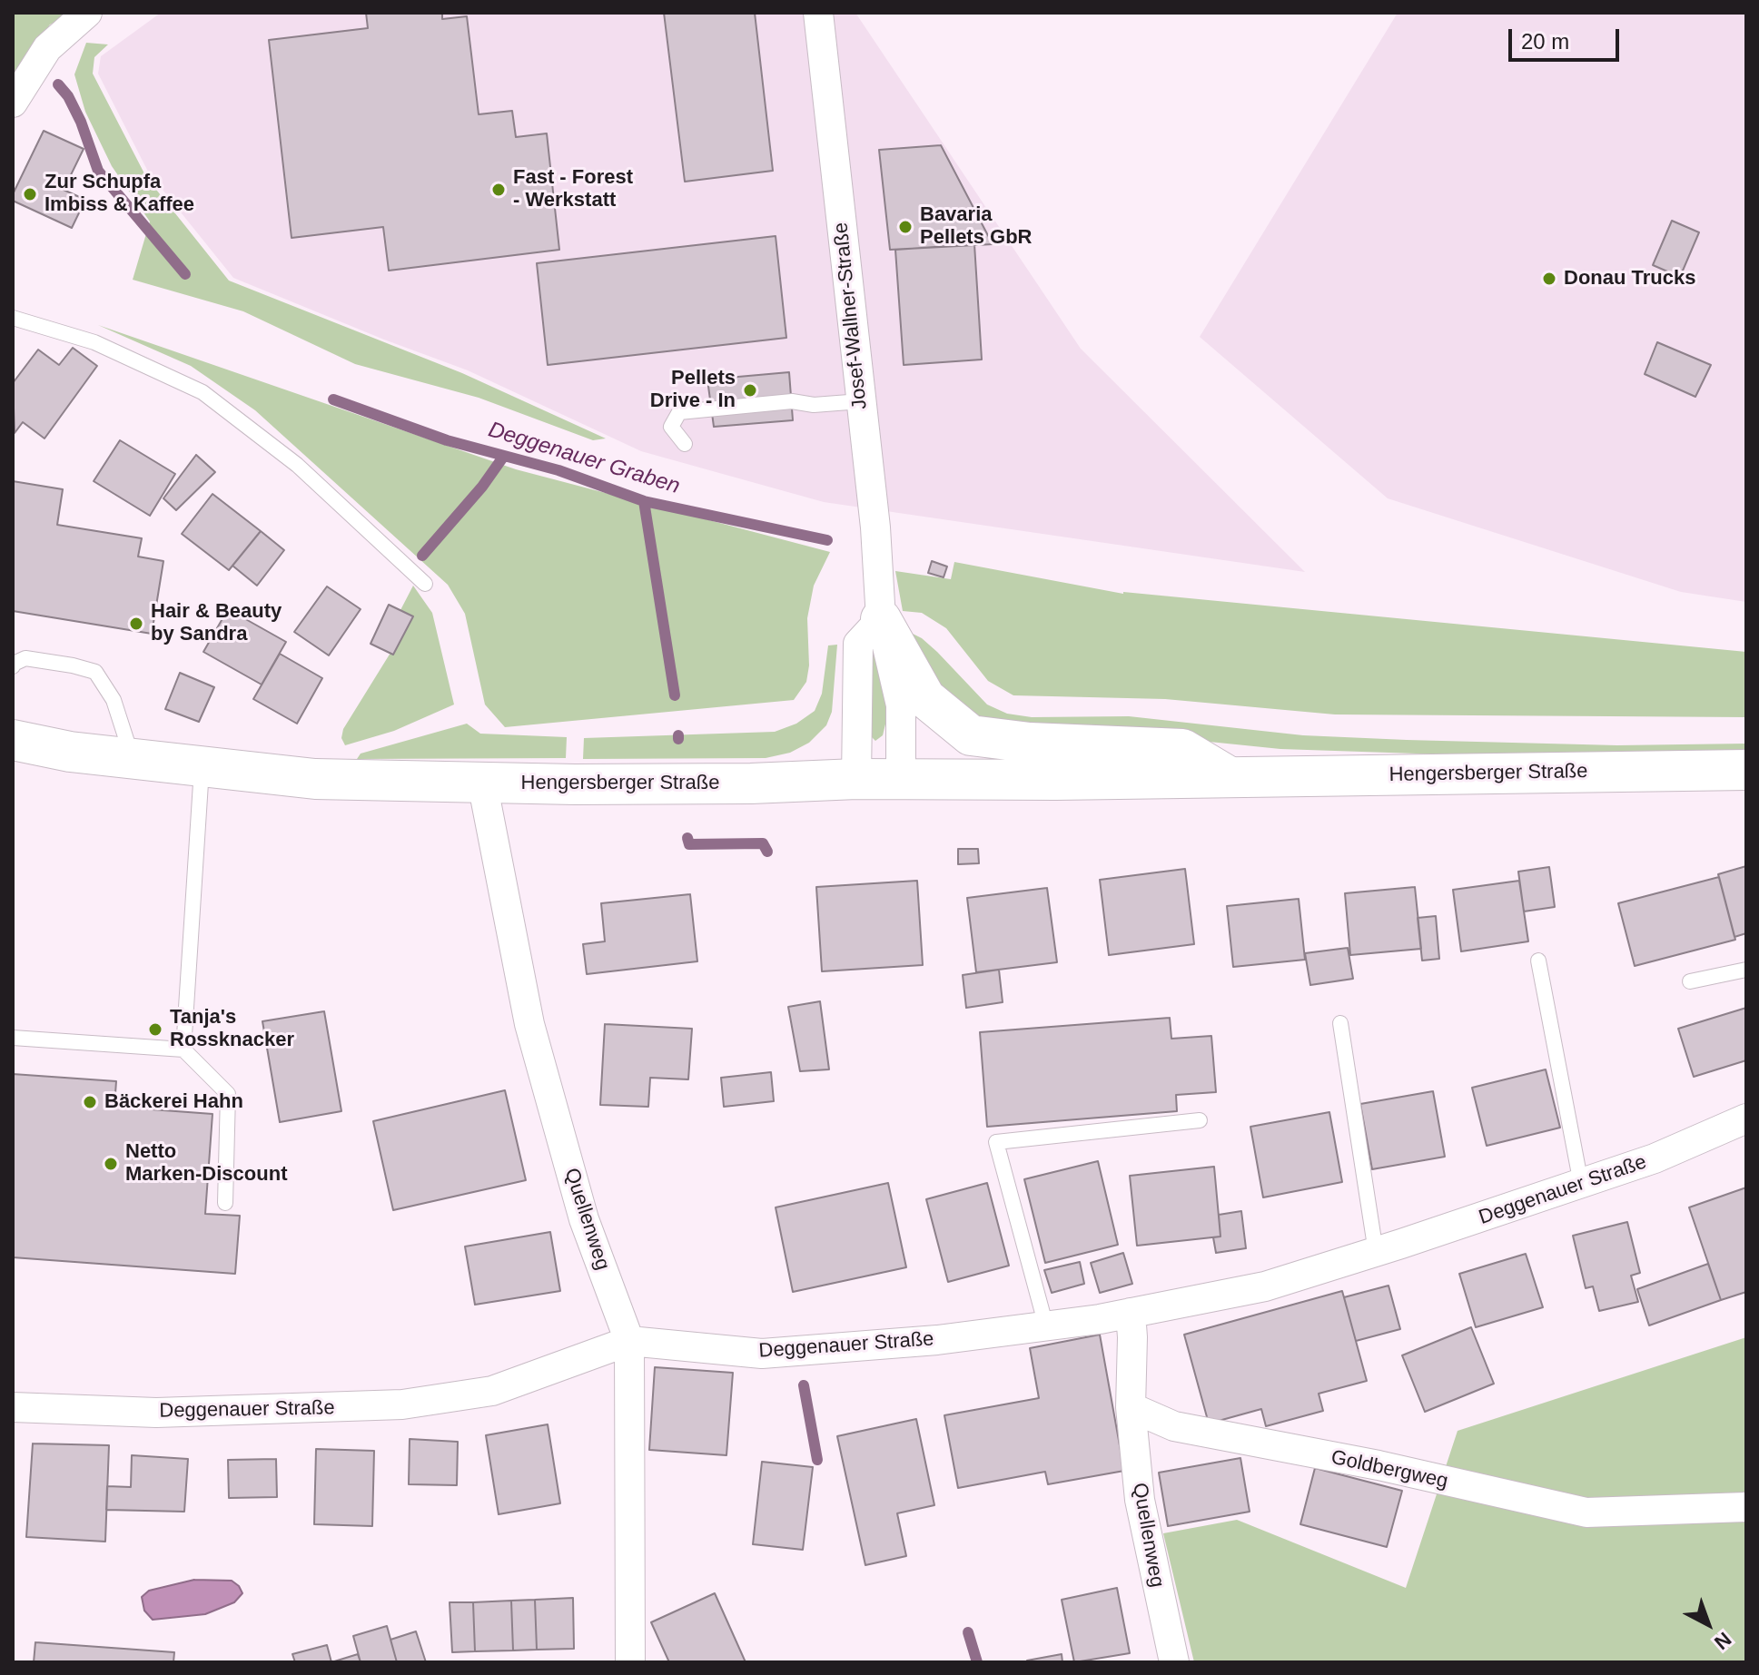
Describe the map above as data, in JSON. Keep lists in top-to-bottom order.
{
  "streets": {
    "main road": ["Hengersberger Straße"],
    "street": [
      "Josef-Wallner-Straße",
      "Deggenauer Straße",
      "Quellenweg",
      "Goldbergweg"
    ]
  },
  "crossings": [
    ["Josef-Wallner-Straße", "Hengersberger Straße"],
    ["Hengersberger Straße", "Quellenweg"],
    ["Deggenauer Straße", "Quellenweg"],
    ["Quellenweg", "Goldbergweg"]
  ],
  "water": ["Deggenauer Graben"],
  "places": [
    "Fast - Forest - Werkstatt",
    "Zur Schupfa Imbiss & Kaffee",
    "Bavaria Pellets GbR",
    "Donau Trucks",
    "Pellets Drive - In",
    "Hair & Beauty by Sandra",
    "Tanja's Rossknacker",
    "Bäckerei Hahn",
    "Netto Marken-Discount"
  ],
  "scale_bar": "20 m",
  "north": "bottom right"
}
